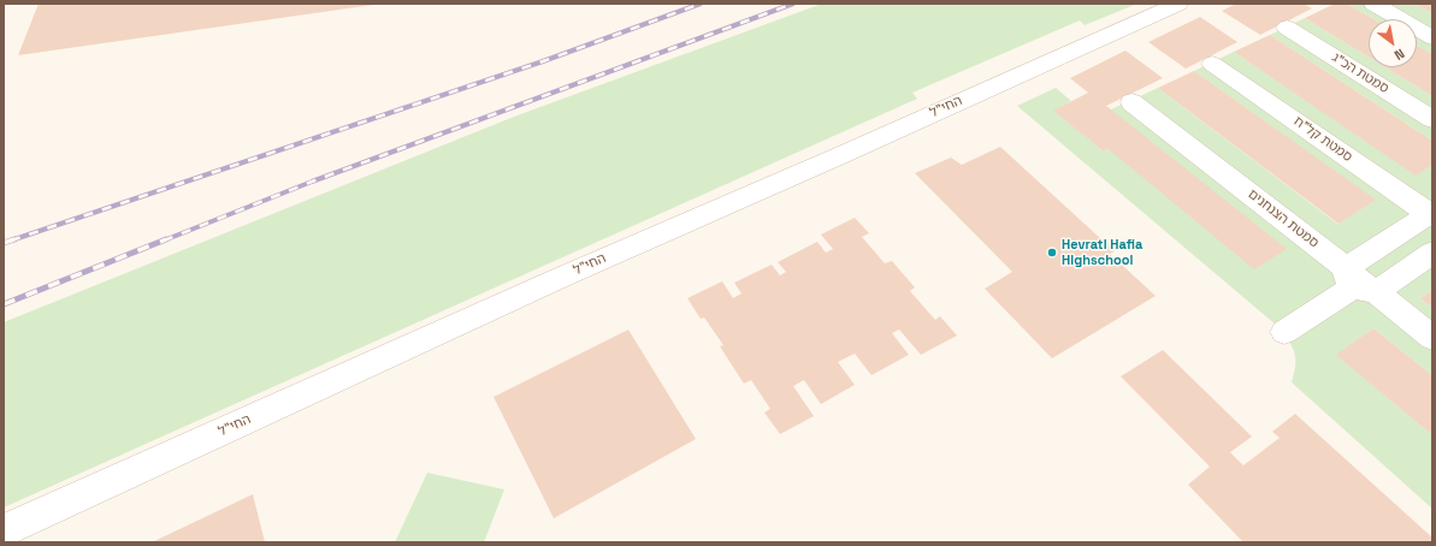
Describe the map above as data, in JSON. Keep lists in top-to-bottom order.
{
  "streets": {
    "street": [
      "סמטת הכ\"ג",
      "החי\"ל",
      "סמטת קל\"ח",
      "סמטת הצנחנים"
    ]
  },
  "places": ["Hevrati Hafia Highschool"],
  "north": "bottom right"
}
